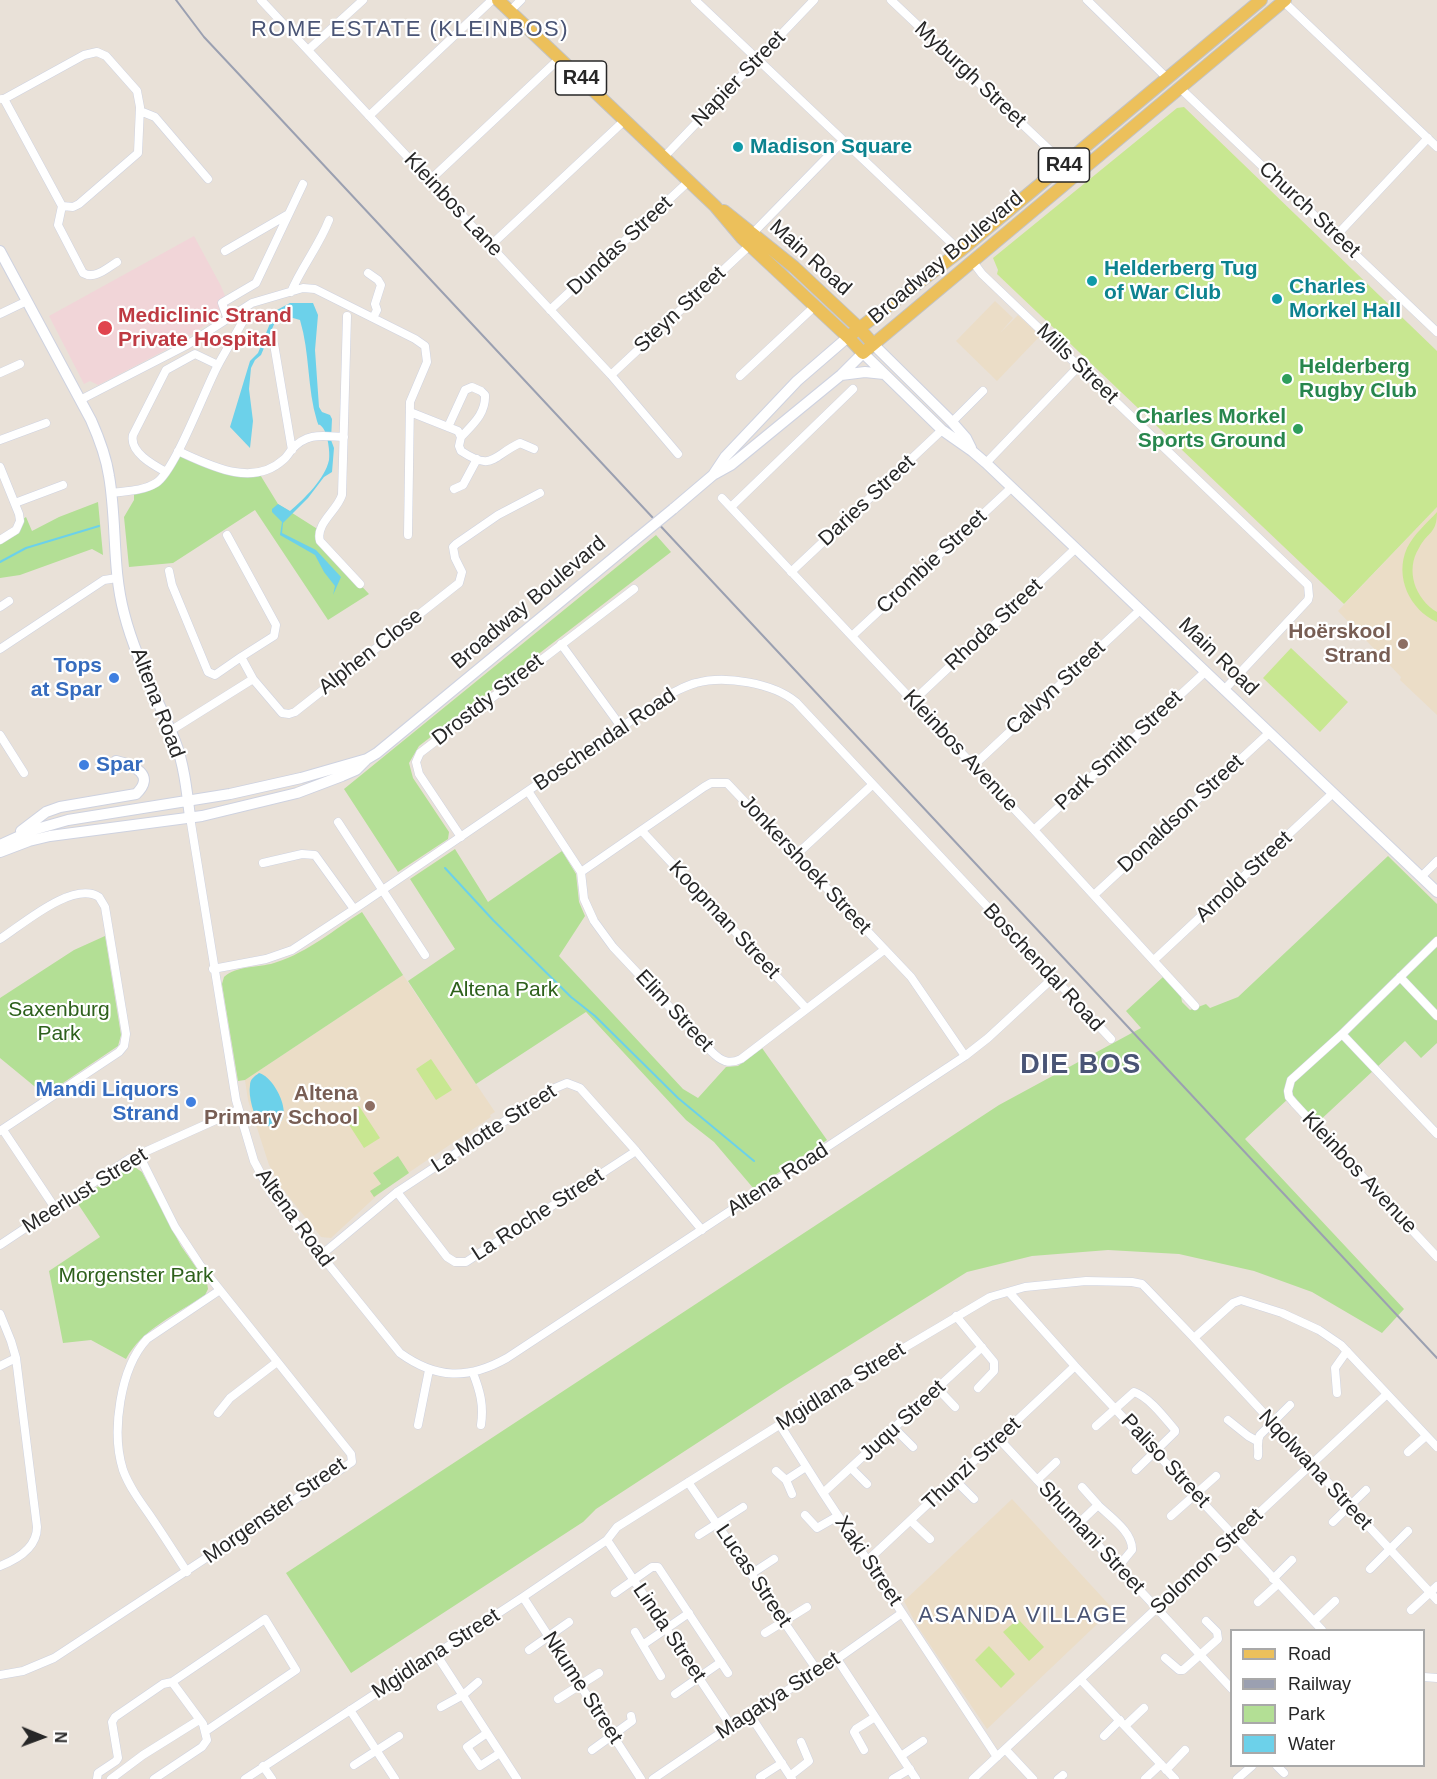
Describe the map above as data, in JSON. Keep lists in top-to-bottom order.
{
  "streets": {
    "main road": [
      "R44",
      "Main Road",
      "Broadway Boulevard",
      "Altena Road"
    ],
    "street": [
      "Myburgh Street",
      "Napier Street",
      "Kleinbos Lane",
      "Church Street",
      "Dundas Street",
      "Steyn Street",
      "Mills Street",
      "Daries Street",
      "Crombie Street",
      "Rhoda Street",
      "Alphen Close",
      "Calvyn Street",
      "Drostdy Street",
      "Boschendal Road",
      "Kleinbos Avenue",
      "Park Smith Street",
      "Donaldson Street",
      "Jonkershoek Street",
      "Arnold Street",
      "Koopman Street",
      "Elim Street",
      "La Motte Street",
      "Meerlust Street",
      "La Roche Street",
      "Mgidlana Street",
      "Juqu Street",
      "Paliso Street",
      "Thunzi Street",
      "Nqolwana Street",
      "Morgenster Street",
      "Shumani Street",
      "Xaki Street",
      "Solomon Street",
      "Lucas Street",
      "Linda Street",
      "Nkume Street",
      "Magatya Street"
    ]
  },
  "crossings": [
    ["Myburgh Street", "Broadway Boulevard"],
    ["Napier Street", "Main Road"],
    ["Kleinbos Lane", "Dundas Street"],
    ["Kleinbos Lane", "Steyn Street"],
    ["Church Street", "Broadway Boulevard"],
    ["Dundas Street", "Main Road"],
    ["Main Road", "Broadway Boulevard"],
    ["Main Road", "Steyn Street"],
    ["Main Road", "Mills Street"],
    ["Main Road", "Daries Street"],
    ["Main Road", "Crombie Street"],
    ["Main Road", "Rhoda Street"],
    ["Main Road", "Calvyn Street"],
    ["Main Road", "Park Smith Street"],
    ["Main Road", "Donaldson Street"],
    ["Main Road", "Arnold Street"],
    ["Broadway Boulevard", "Mills Street"],
    ["Broadway Boulevard", "Altena Road"],
    ["Daries Street", "Kleinbos Avenue"],
    ["Crombie Street", "Kleinbos Avenue"],
    ["Rhoda Street", "Kleinbos Avenue"],
    ["Calvyn Street", "Kleinbos Avenue"],
    ["Drostdy Street", "Boschendal Road"],
    ["Altena Road", "Boschendal Road"],
    ["Altena Road", "Jonkershoek Street"],
    ["Altena Road", "La Motte Street"],
    ["Altena Road", "Meerlust Street"],
    ["Boschendal Road", "Elim Street"],
    ["Kleinbos Avenue", "Park Smith Street"],
    ["Kleinbos Avenue", "Donaldson Street"],
    ["Kleinbos Avenue", "Arnold Street"],
    ["Jonkershoek Street", "Koopman Street"],
    ["Jonkershoek Street", "Elim Street"],
    ["Koopman Street", "Elim Street"],
    ["La Motte Street", "La Roche Street"],
    ["Meerlust Street", "Morgenster Street"],
    ["Mgidlana Street", "Paliso Street"],
    ["Mgidlana Street", "Nqolwana Street"],
    ["Mgidlana Street", "Xaki Street"],
    ["Mgidlana Street", "Lucas Street"],
    ["Mgidlana Street", "Linda Street"],
    ["Mgidlana Street", "Nkume Street"],
    ["Juqu Street", "Xaki Street"],
    ["Paliso Street", "Thunzi Street"],
    ["Paliso Street", "Solomon Street"],
    ["Thunzi Street", "Shumani Street"],
    ["Thunzi Street", "Xaki Street"],
    ["Nqolwana Street", "Solomon Street"],
    ["Shumani Street", "Solomon Street"],
    ["Xaki Street", "Solomon Street"],
    ["Xaki Street", "Magatya Street"],
    ["Lucas Street", "Magatya Street"],
    ["Linda Street", "Magatya Street"]
  ],
  "districts": ["ROME ESTATE (KLEINBOS)", "DIE BOS", "ASANDA VILLAGE"],
  "parks": ["Altena Park", "Saxenburg Park", "Morgenster Park"],
  "places": [
    "Madison Square",
    "Helderberg Tug of War Club",
    "Charles Morkel Hall",
    "Mediclinic Strand Private Hospital",
    "Helderberg Rugby Club",
    "Charles Morkel Sports Ground",
    "Hoërskool Strand",
    "Tops at Spar",
    "Spar",
    "Mandi Liquors Strand",
    "Altena Primary School"
  ],
  "legend": [
    "Road",
    "Railway",
    "Park",
    "Water"
  ],
  "north": "right"
}
